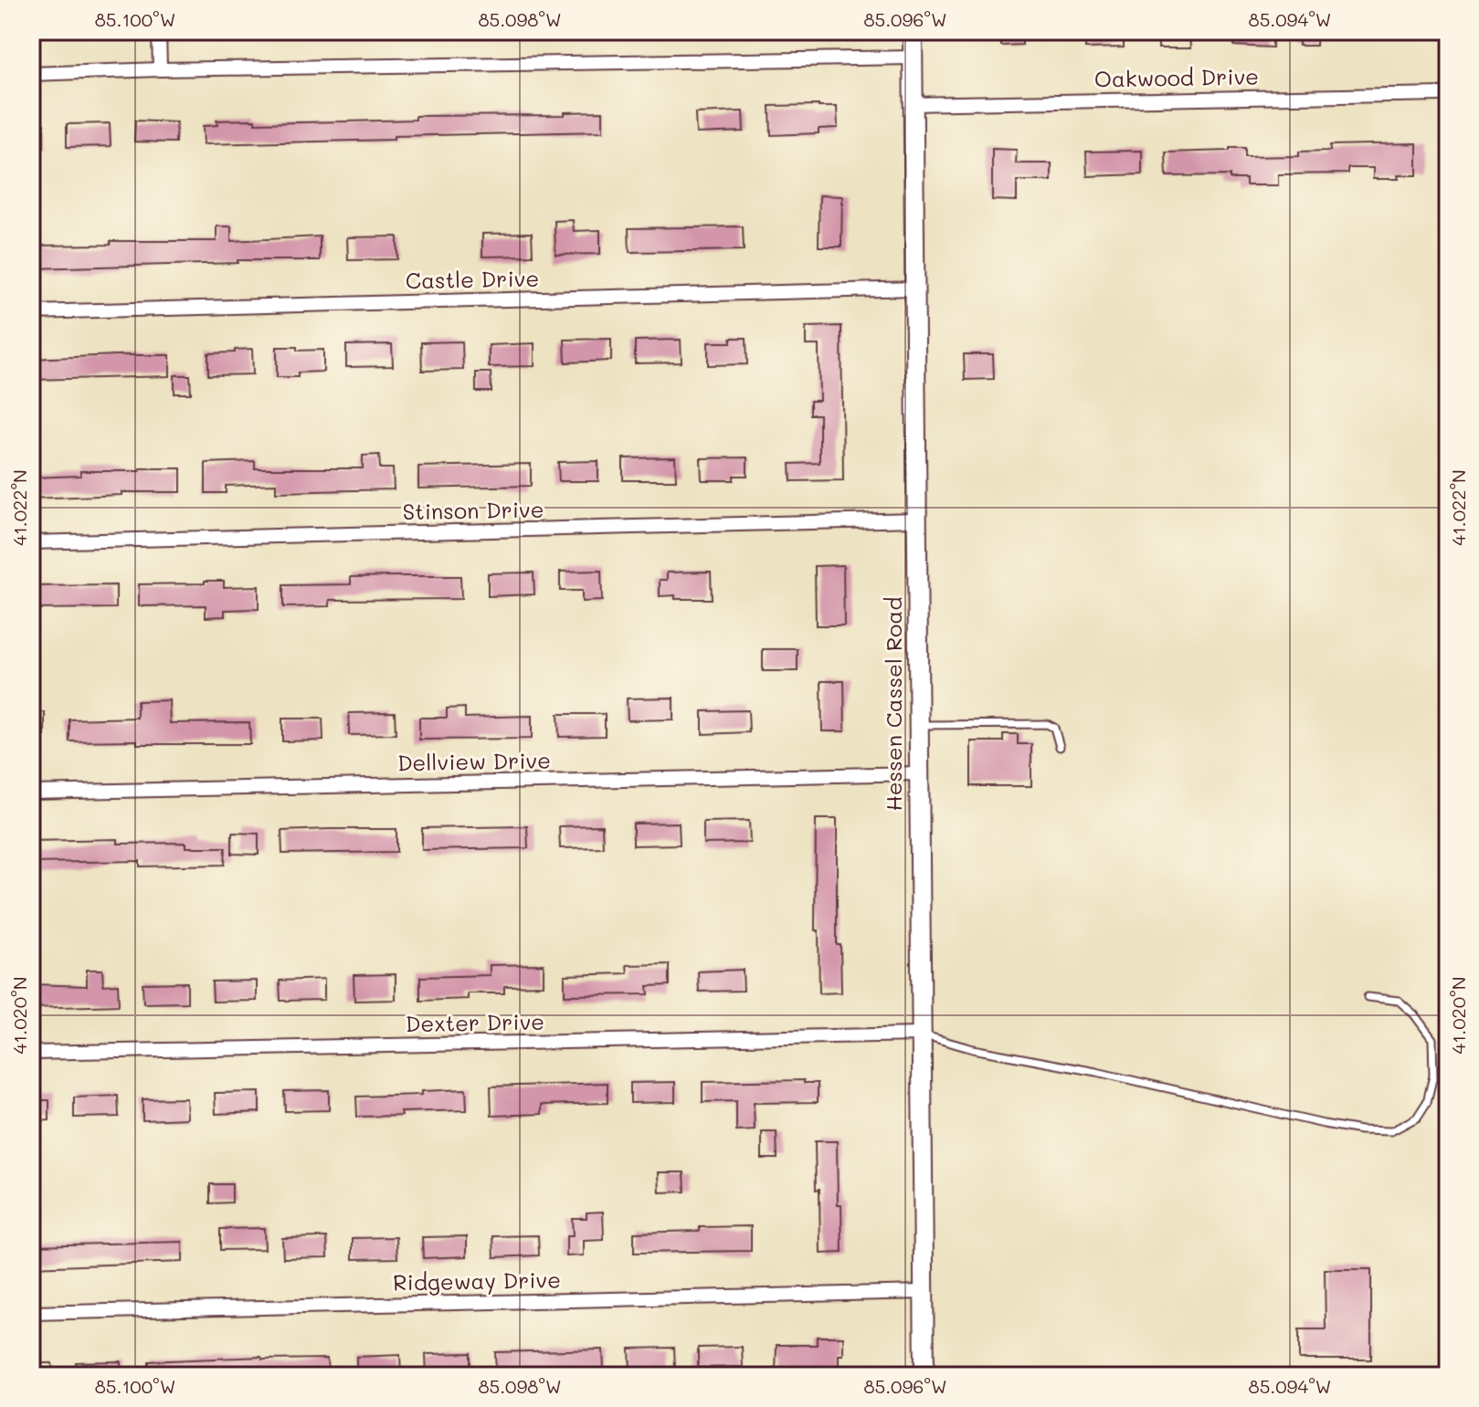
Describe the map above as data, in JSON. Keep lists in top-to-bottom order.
{
  "streets": {
    "main road": ["Hessen Cassel Road"],
    "street": [
      "Oakwood Drive",
      "Castle Drive",
      "Stinson Drive",
      "Dellview Drive",
      "Dexter Drive",
      "Ridgeway Drive"
    ]
  },
  "crossings": [
    ["Oakwood Drive", "Hessen Cassel Road"],
    ["Castle Drive", "Hessen Cassel Road"],
    ["Stinson Drive", "Hessen Cassel Road"],
    ["Hessen Cassel Road", "Dellview Drive"],
    ["Hessen Cassel Road", "Dexter Drive"],
    ["Hessen Cassel Road", "Ridgeway Drive"]
  ],
  "coordinates": [
    "85.100°W",
    "85.098°W",
    "85.096°W",
    "85.094°W",
    "41.022°N",
    "41.020°N"
  ]
}
